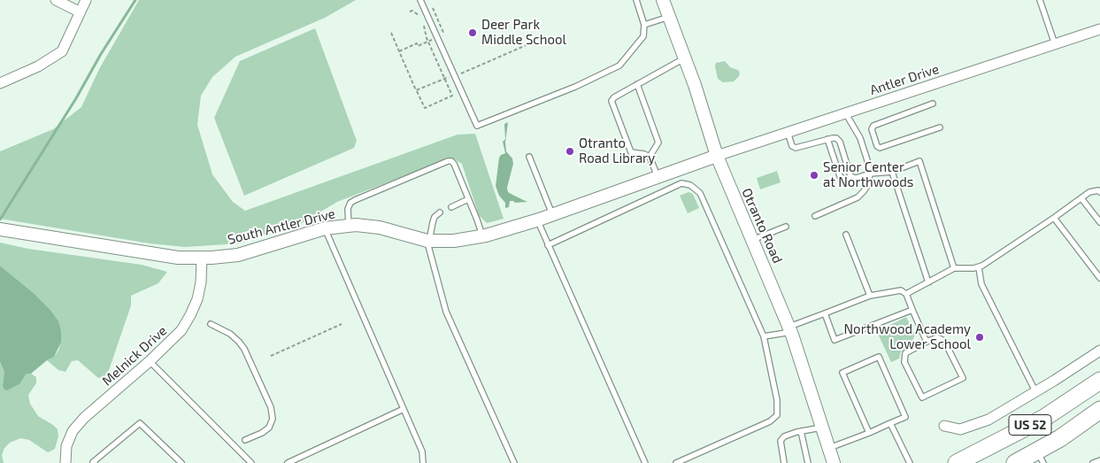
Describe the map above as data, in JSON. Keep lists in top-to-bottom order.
{
  "streets": {
    "highway": ["US 52"],
    "street": [
      "Antler Drive",
      "Otranto Road",
      "South Antler Drive",
      "Melnick Drive"
    ]
  },
  "crossings": [
    ["Antler Drive", "Otranto Road"],
    ["Antler Drive", "South Antler Drive"],
    ["Otranto Road", "South Antler Drive"],
    ["South Antler Drive", "Melnick Drive"]
  ],
  "places": [
    "Deer Park Middle School",
    "Otranto Road Library",
    "Senior Center at Northwoods",
    "Northwood Academy Lower School"
  ]
}
